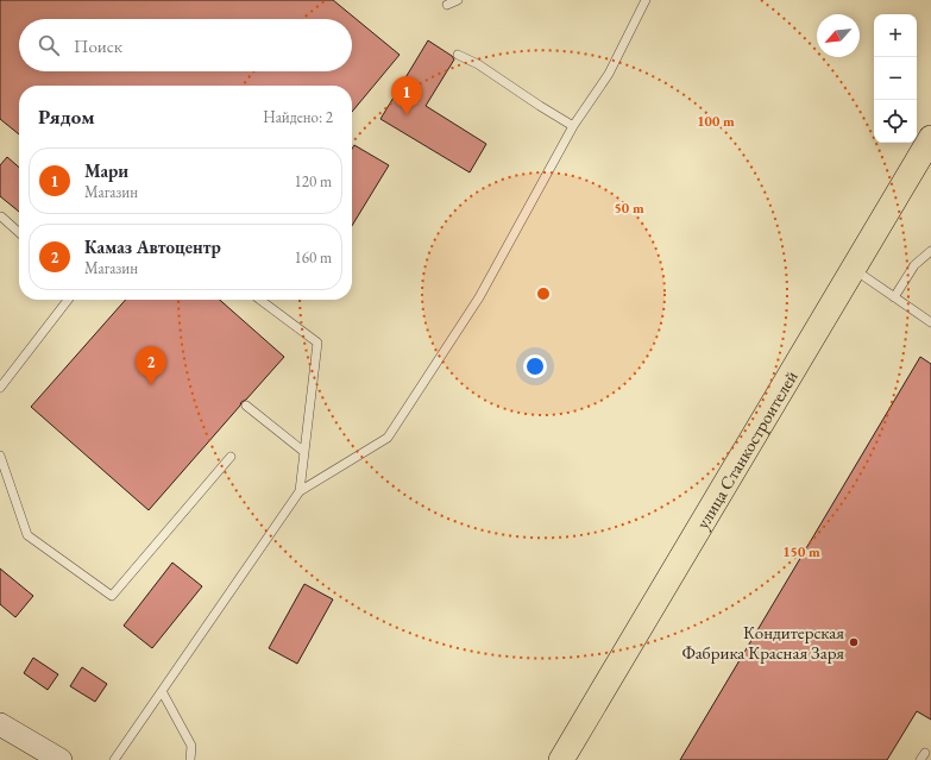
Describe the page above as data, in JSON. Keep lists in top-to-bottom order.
{
  "streets": {
    "main road": ["улица Станкостроителей"]
  },
  "places": ["Кондитерская Фабрика Красная Заря"],
  "north": "bottom left",
  "page": {
    "map_buttons": ["+", "−"],
    "search": "Поиск",
    "pins": ["1", "2"],
    "heading": ["Рядом", "Найдено: 2"],
    "list": [
      {
        "mark": "1",
        "name": "Мари",
        "note": "Магазин",
        "value": "120 m"
      },
      {
        "mark": "2",
        "name": "Камаз Автоцентр",
        "note": "Магазин",
        "value": "160 m"
      }
    ]
  },
  "rings": ["100 m", "50 m", "150 m"]
}
